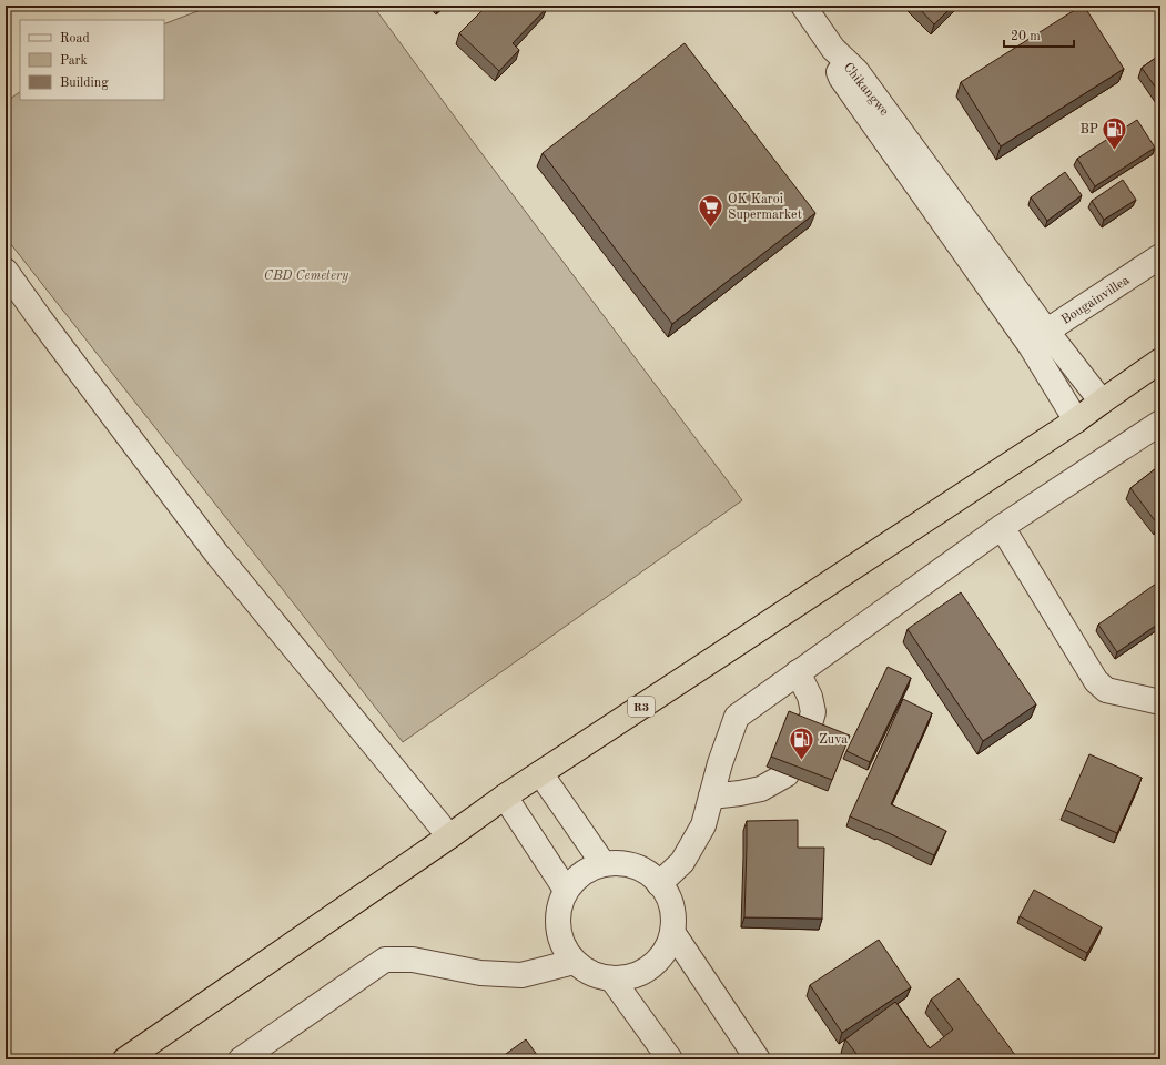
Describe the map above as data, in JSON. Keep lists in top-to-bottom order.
{
  "streets": {
    "highway": ["R3"],
    "street": ["Chikangwe", "Bougainvillea"]
  },
  "crossings": [
    ["Chikangwe", "Bougainvillea"],
    ["Chikangwe", "R3"]
  ],
  "parks": ["CBD Cemetery"],
  "places": {
    "fuel station": ["BP", "Zuva"],
    "supermarket": ["OK Karoi Supermarket"]
  },
  "legend": ["Road", "Park", "Building"],
  "scale_bar": "20 m"
}
